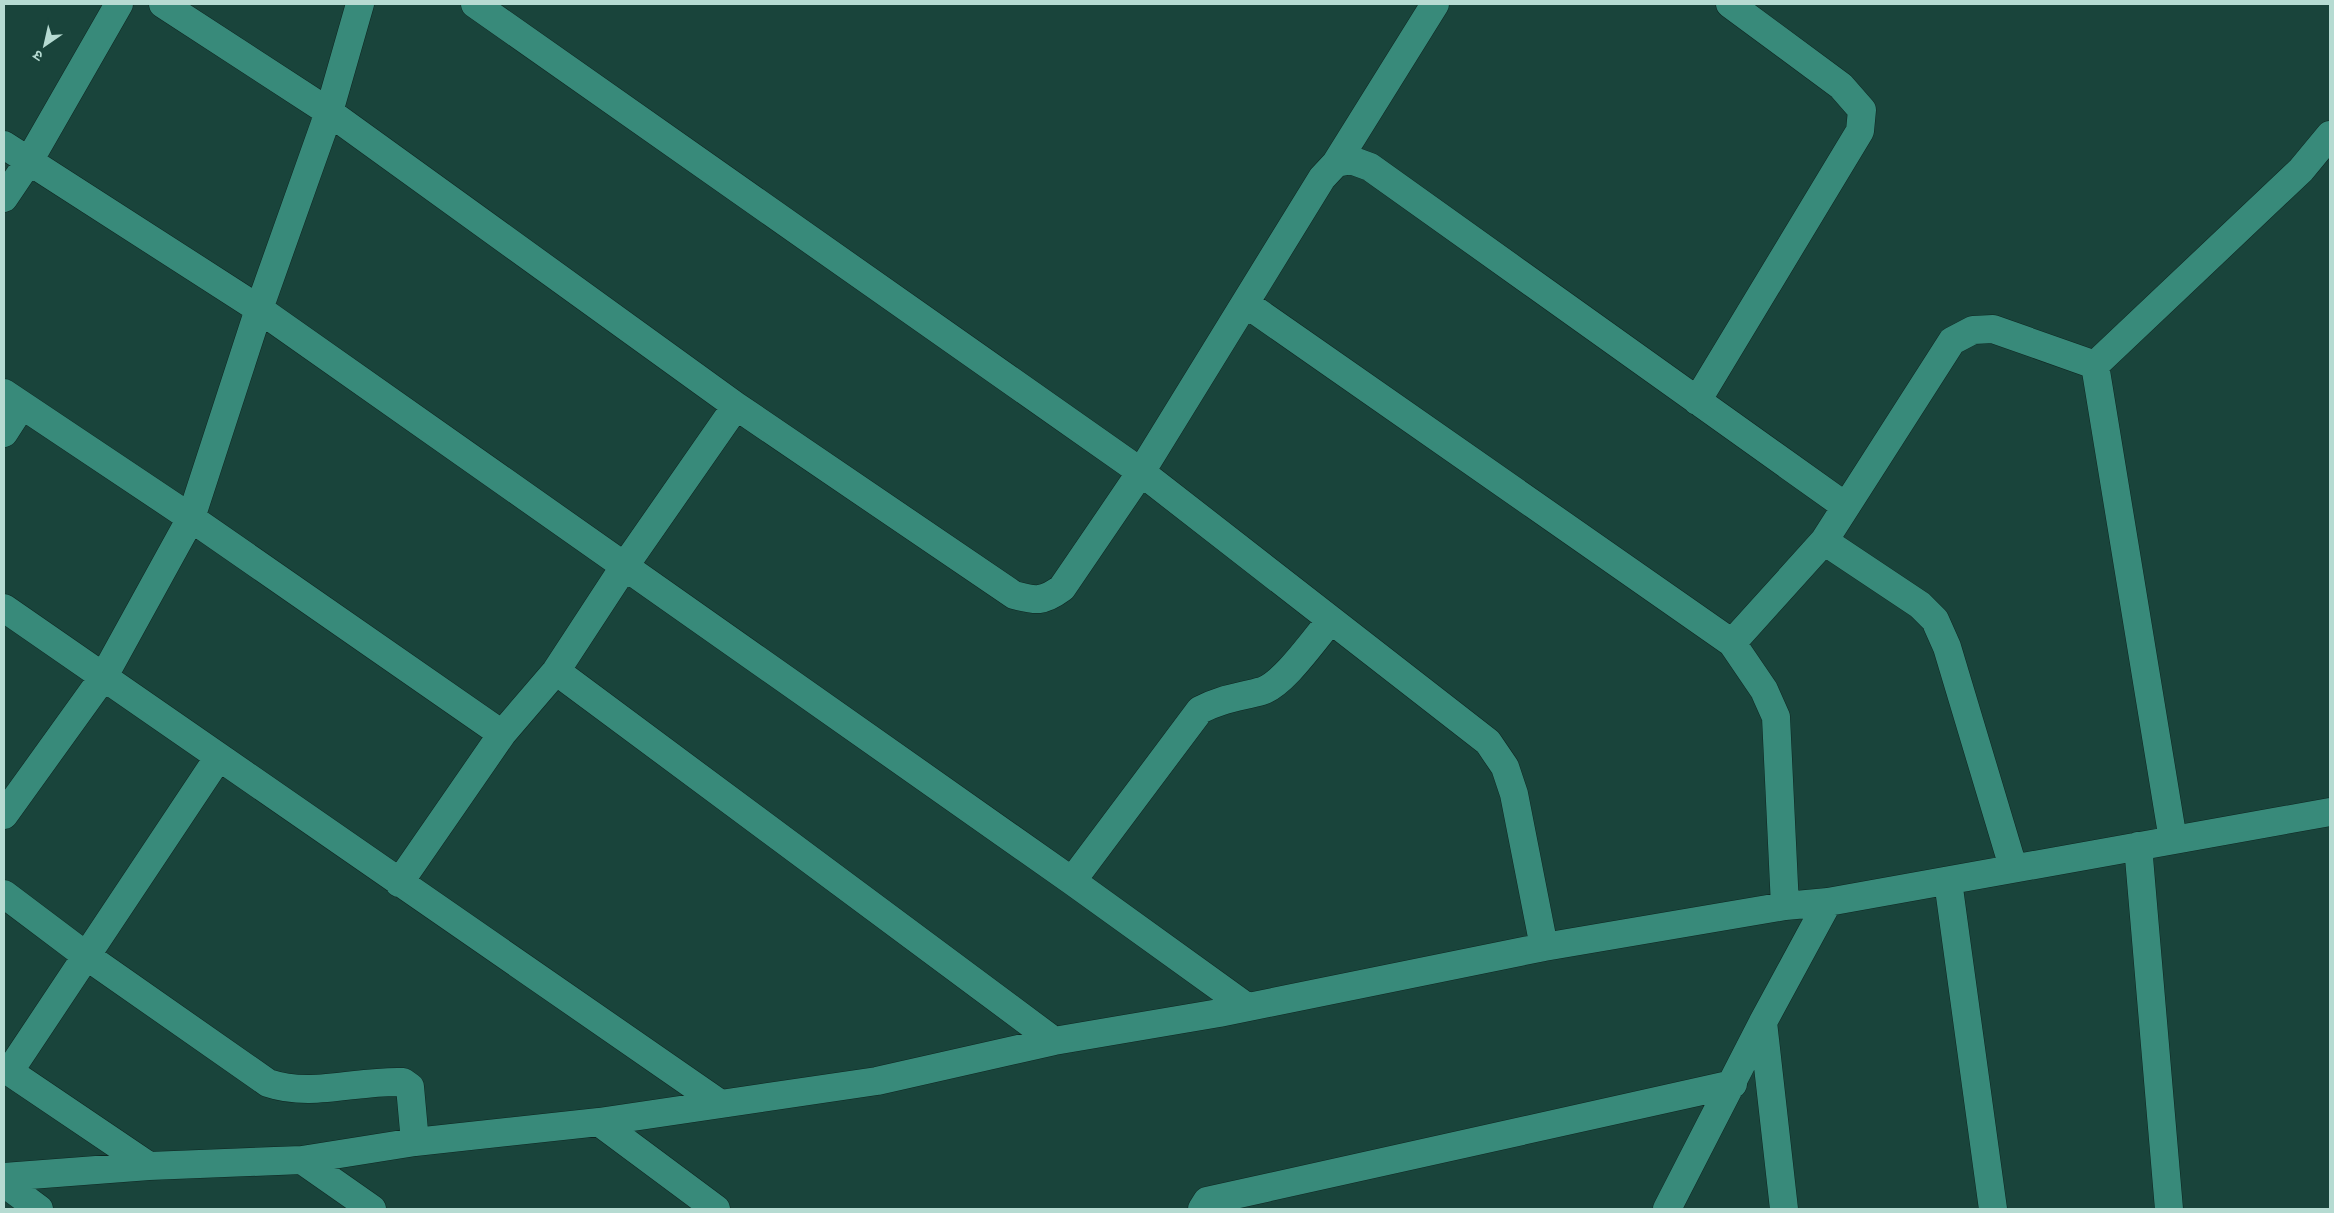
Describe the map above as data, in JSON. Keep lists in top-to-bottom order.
{
  "north": "bottom left"
}
